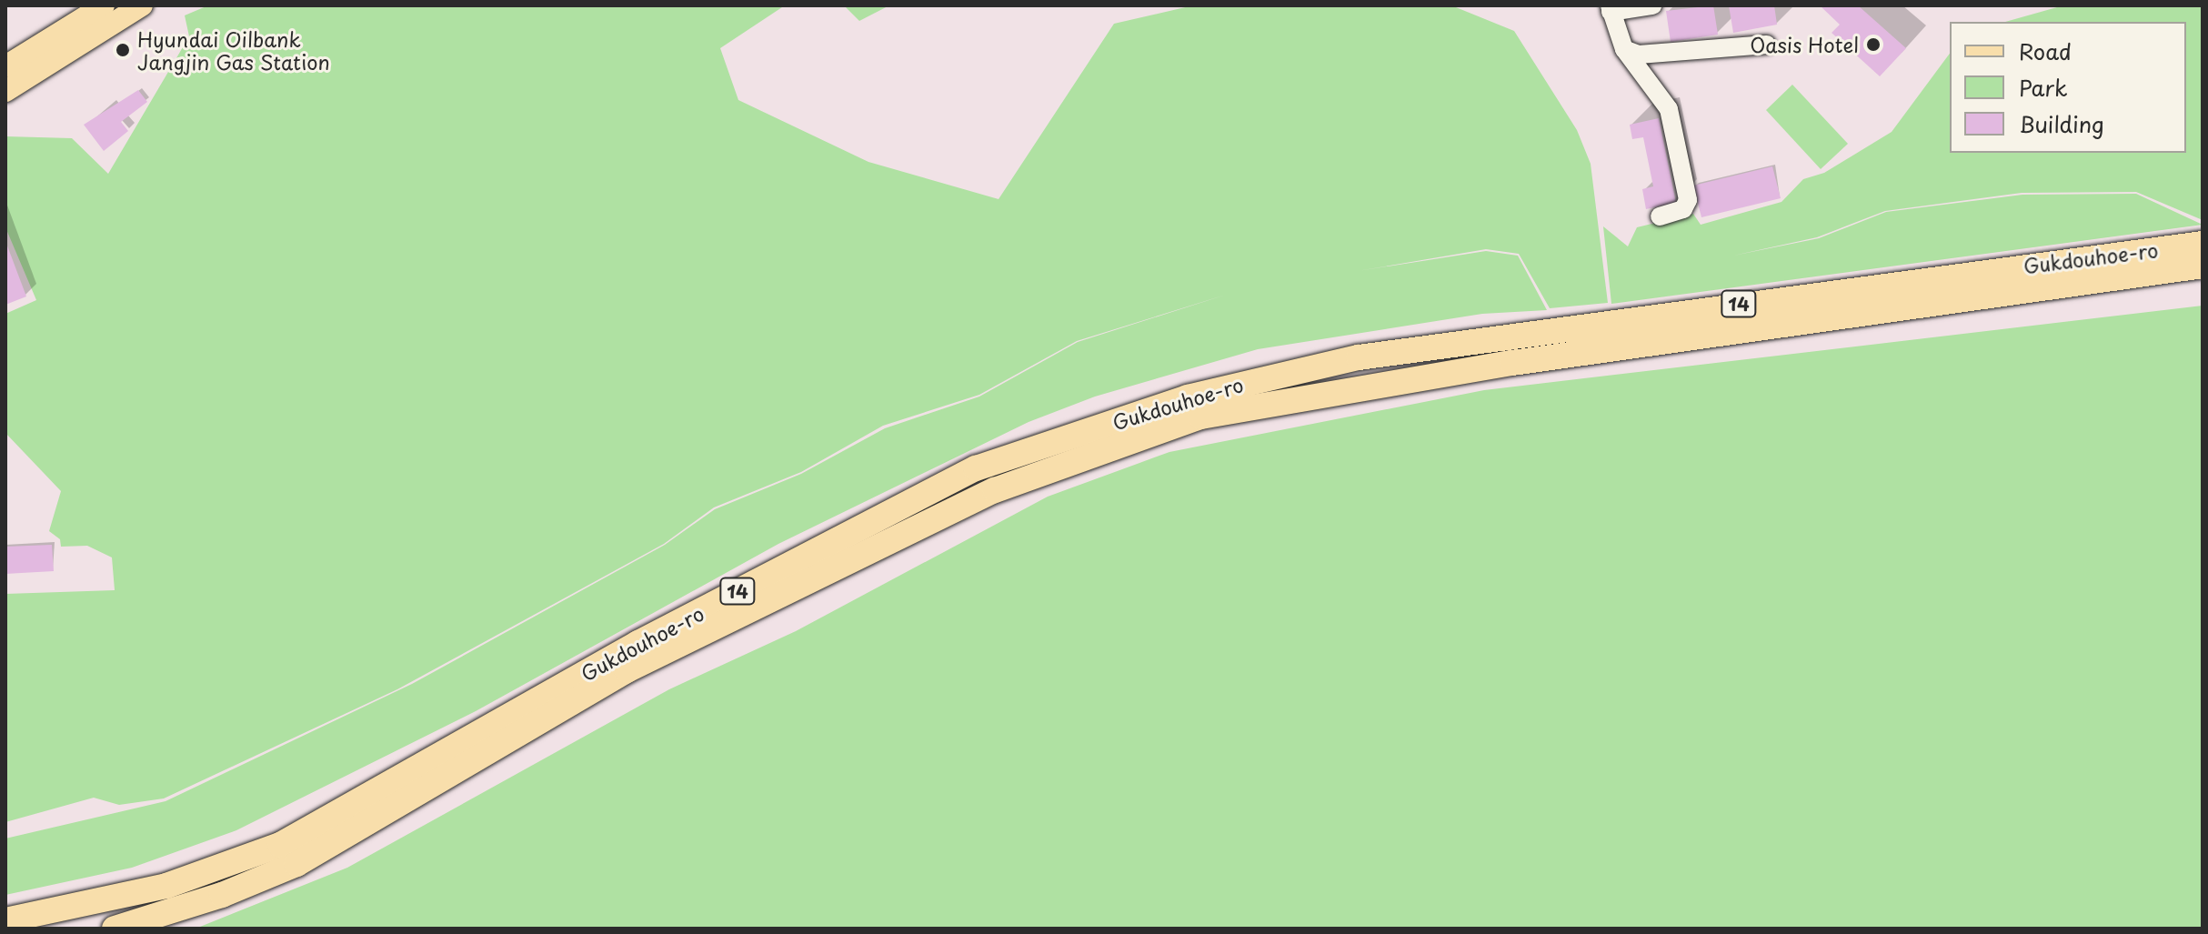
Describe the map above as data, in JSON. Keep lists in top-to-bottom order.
{
  "streets": {
    "highway": ["Gukdouhoe-ro", "14"]
  },
  "places": ["Oasis Hotel", "Hyundai Oilbank Jangjin Gas Station"],
  "legend": ["Road", "Park", "Building"]
}
